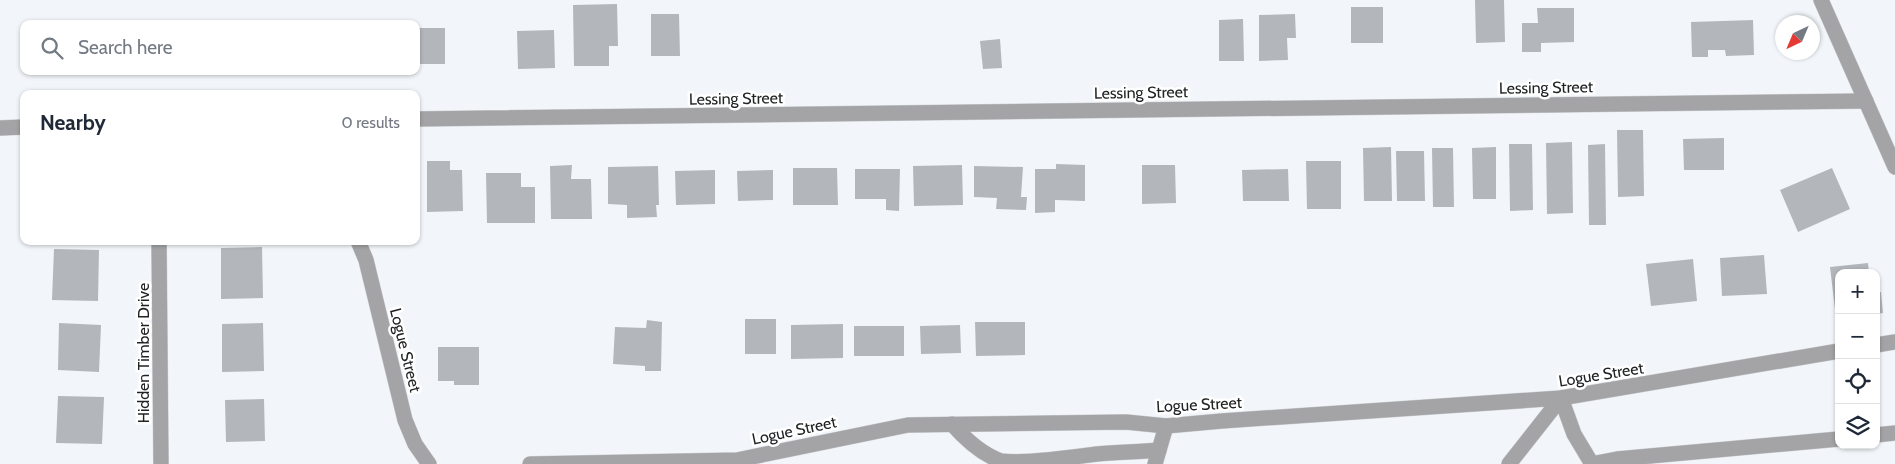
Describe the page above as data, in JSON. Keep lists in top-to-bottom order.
{
  "streets": {
    "street": ["Lessing Street", "Logue Street", "Hidden Timber Drive"]
  },
  "north": "bottom left",
  "page": {
    "search": "Search here",
    "heading": ["Nearby", "0 results"],
    "map_buttons": ["+", "−"]
  }
}
